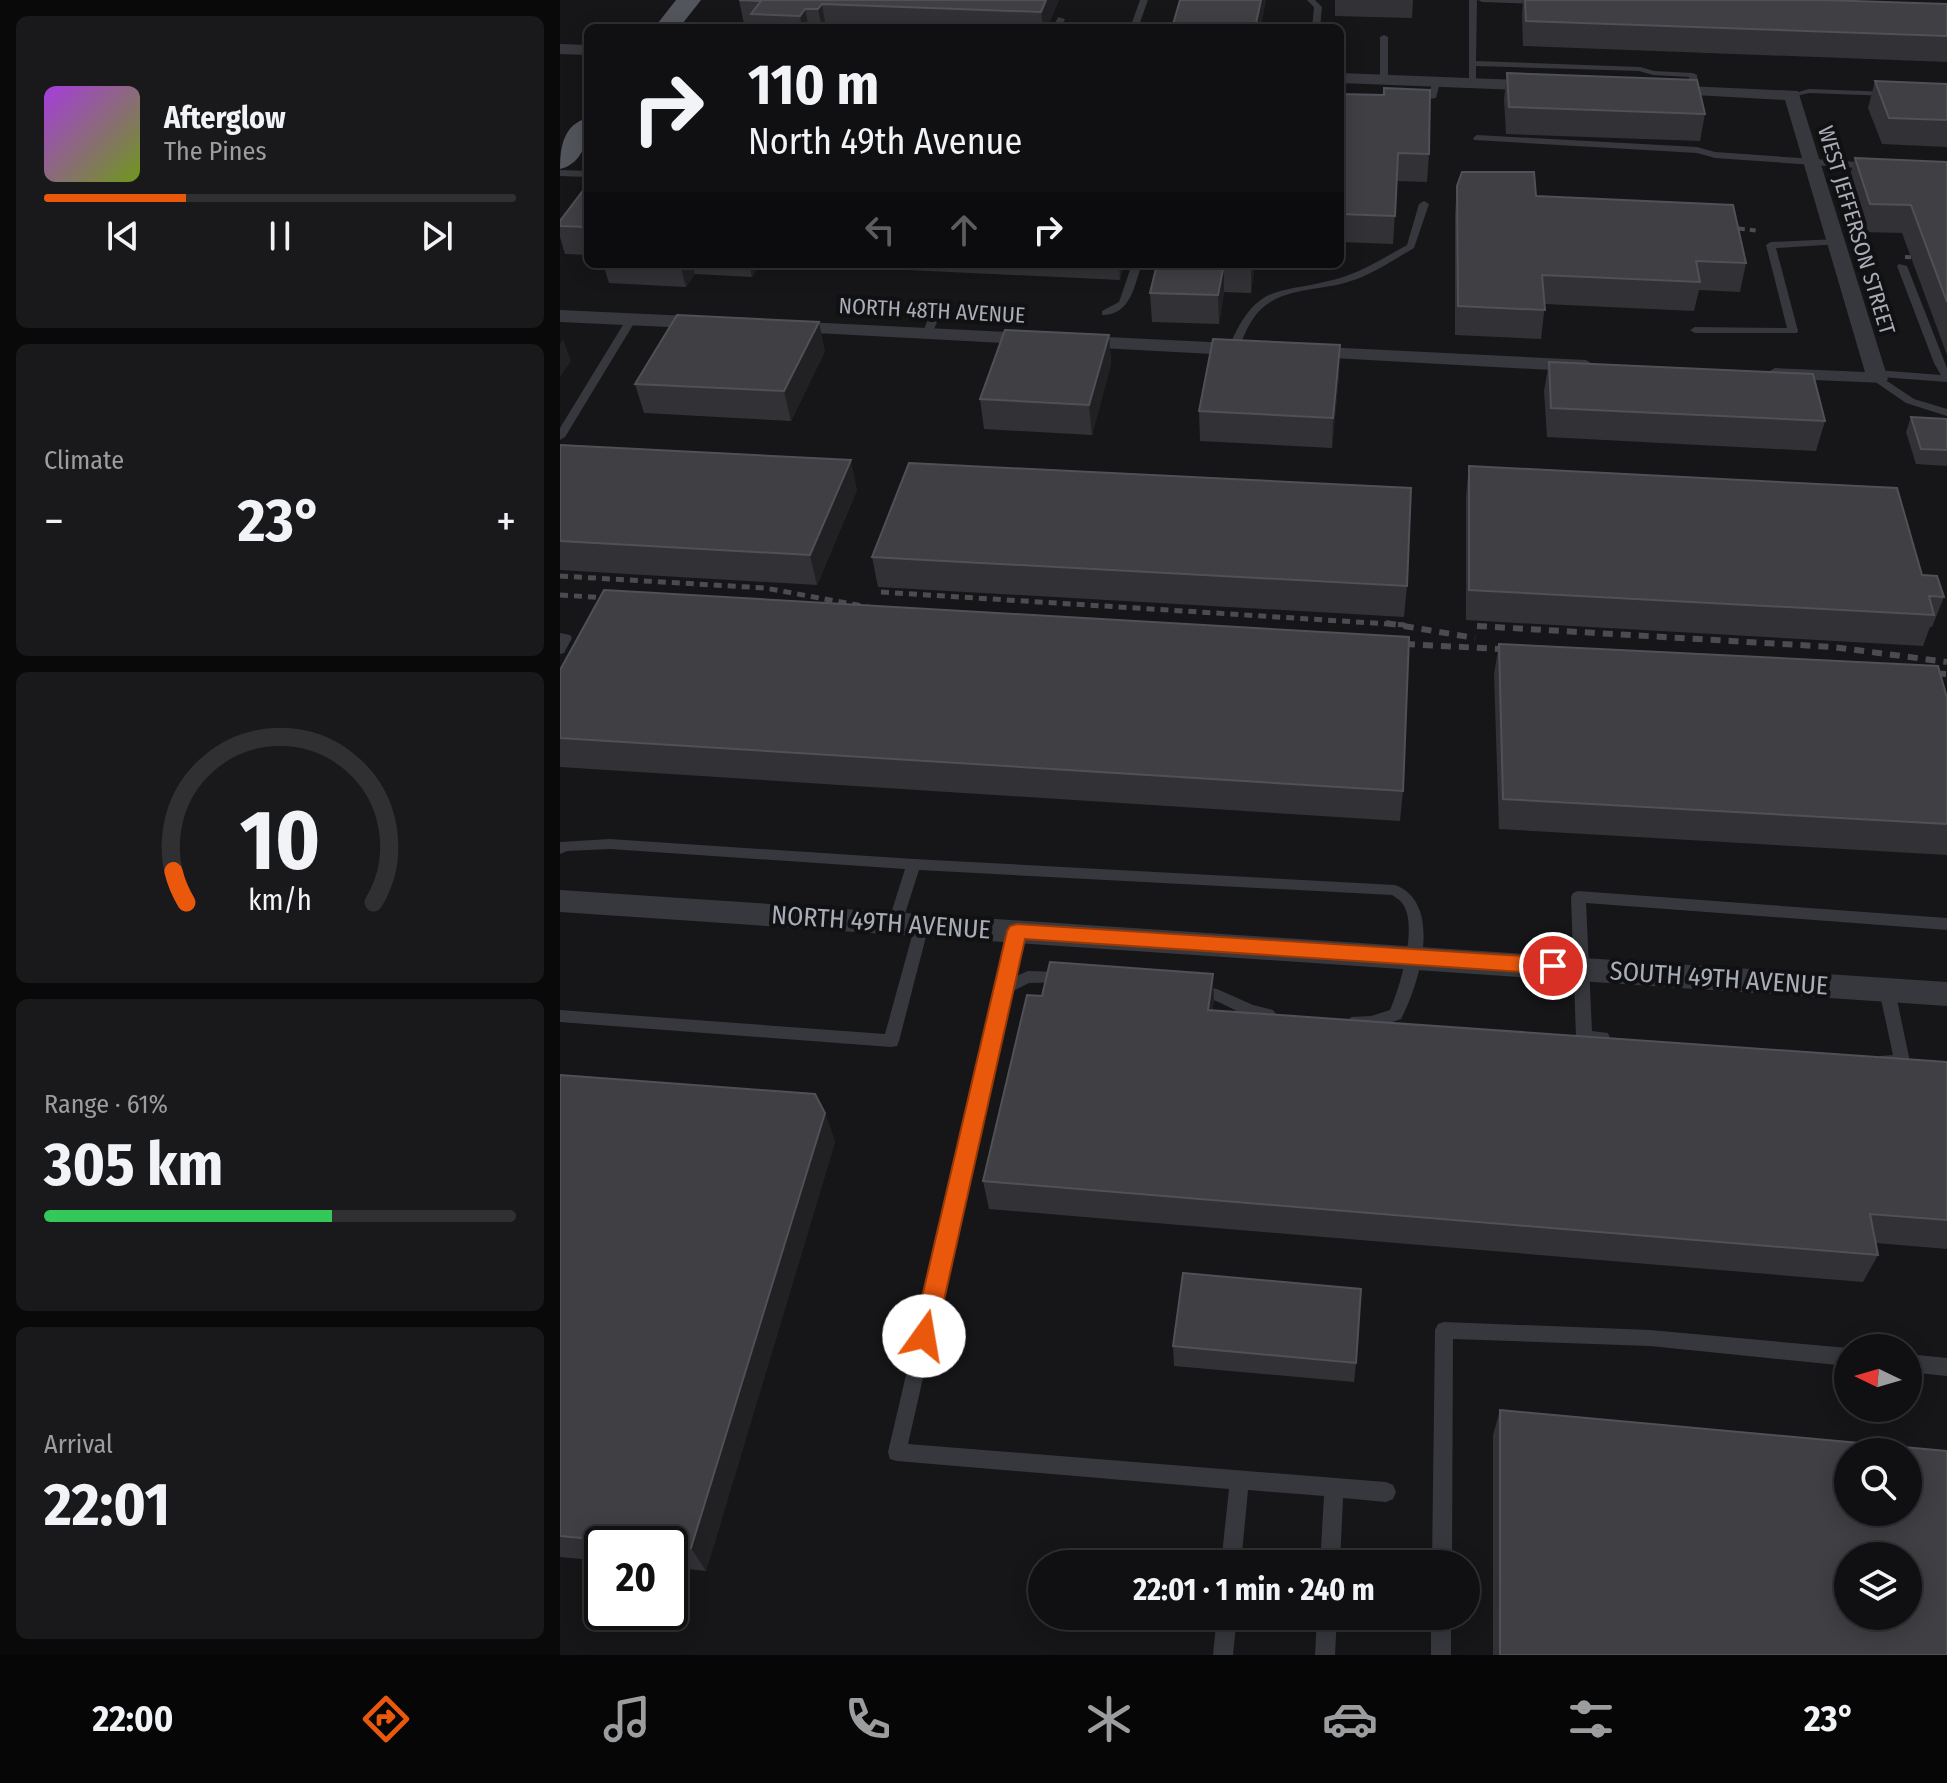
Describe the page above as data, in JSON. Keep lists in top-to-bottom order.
{
  "streets": {
    "street": [
      "WEST JEFFERSON STREET",
      "NORTH 48TH AVENUE",
      "NORTH 49TH AVENUE",
      "SOUTH 49TH AVENUE"
    ]
  },
  "crossings": [
    ["NORTH 49TH AVENUE", "SOUTH 49TH AVENUE"]
  ],
  "north": "left",
  "page": {
    "turn": ["110 m", "North 49th Avenue"],
    "song": ["Afterglow", "The Pines"],
    "tile": [
      "Climate",
      ["Range · 61%", "305 km"],
      ["Arrival", "22:01"]
    ],
    "heat": ["−", "23°", "+"],
    "limit": "20",
    "trip": "22:01 · 1 min · 240 m",
    "tabs": ["22:00", "23°"],
    "gauge": ["10", "km/h"]
  }
}
